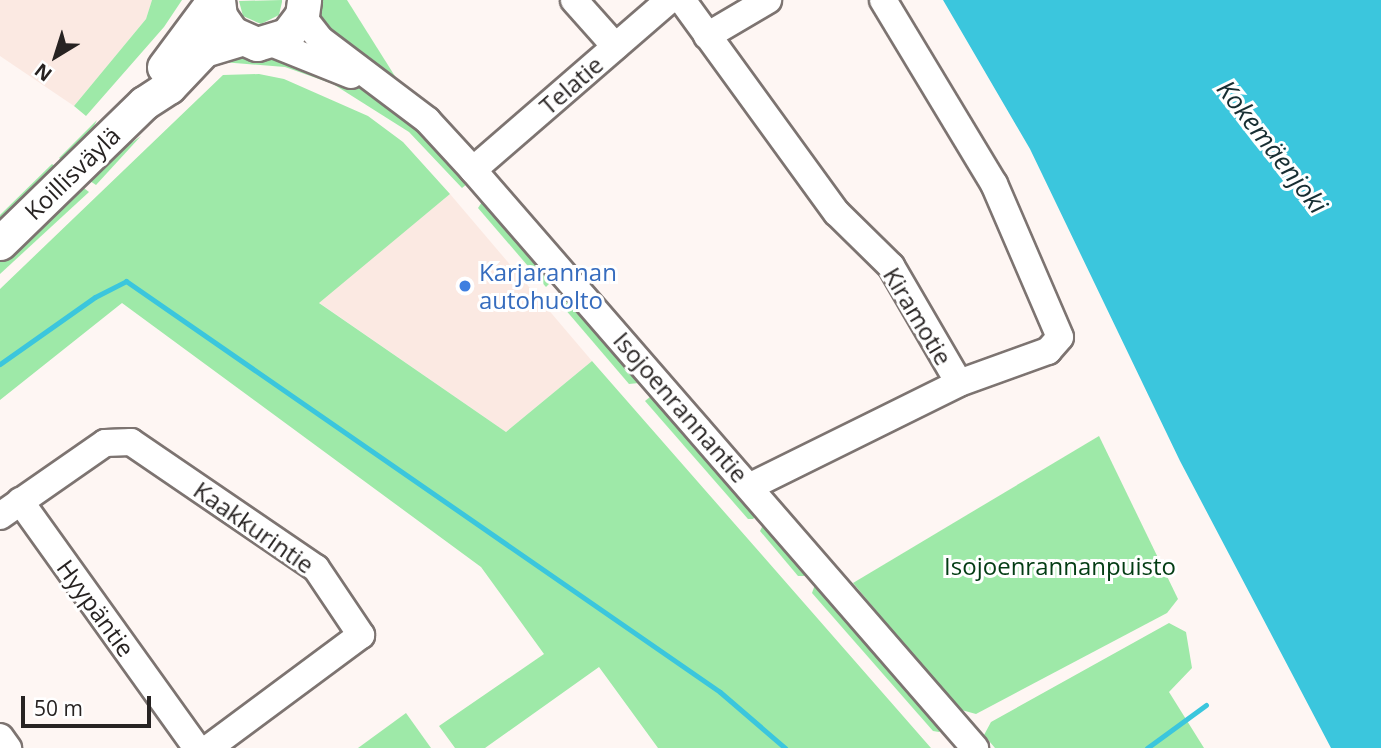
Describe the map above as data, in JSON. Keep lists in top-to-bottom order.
{
  "streets": {
    "main road": ["Koillisväylä"],
    "street": [
      "Telatie",
      "Kiramotie",
      "Isojoenrannantie",
      "Kaakkurintie",
      "Hyypäntie"
    ]
  },
  "crossings": [
    ["Telatie", "Isojoenrannantie"],
    ["Koillisväylä", "Isojoenrannantie"],
    ["Kiramotie", "Isojoenrannantie"],
    ["Kaakkurintie", "Hyypäntie"]
  ],
  "water": ["Kokemäenjoki"],
  "parks": ["Isojoenrannanpuisto"],
  "places": ["Karjarannan autohuolto"],
  "scale_bar": "50 m",
  "north": "bottom left"
}
